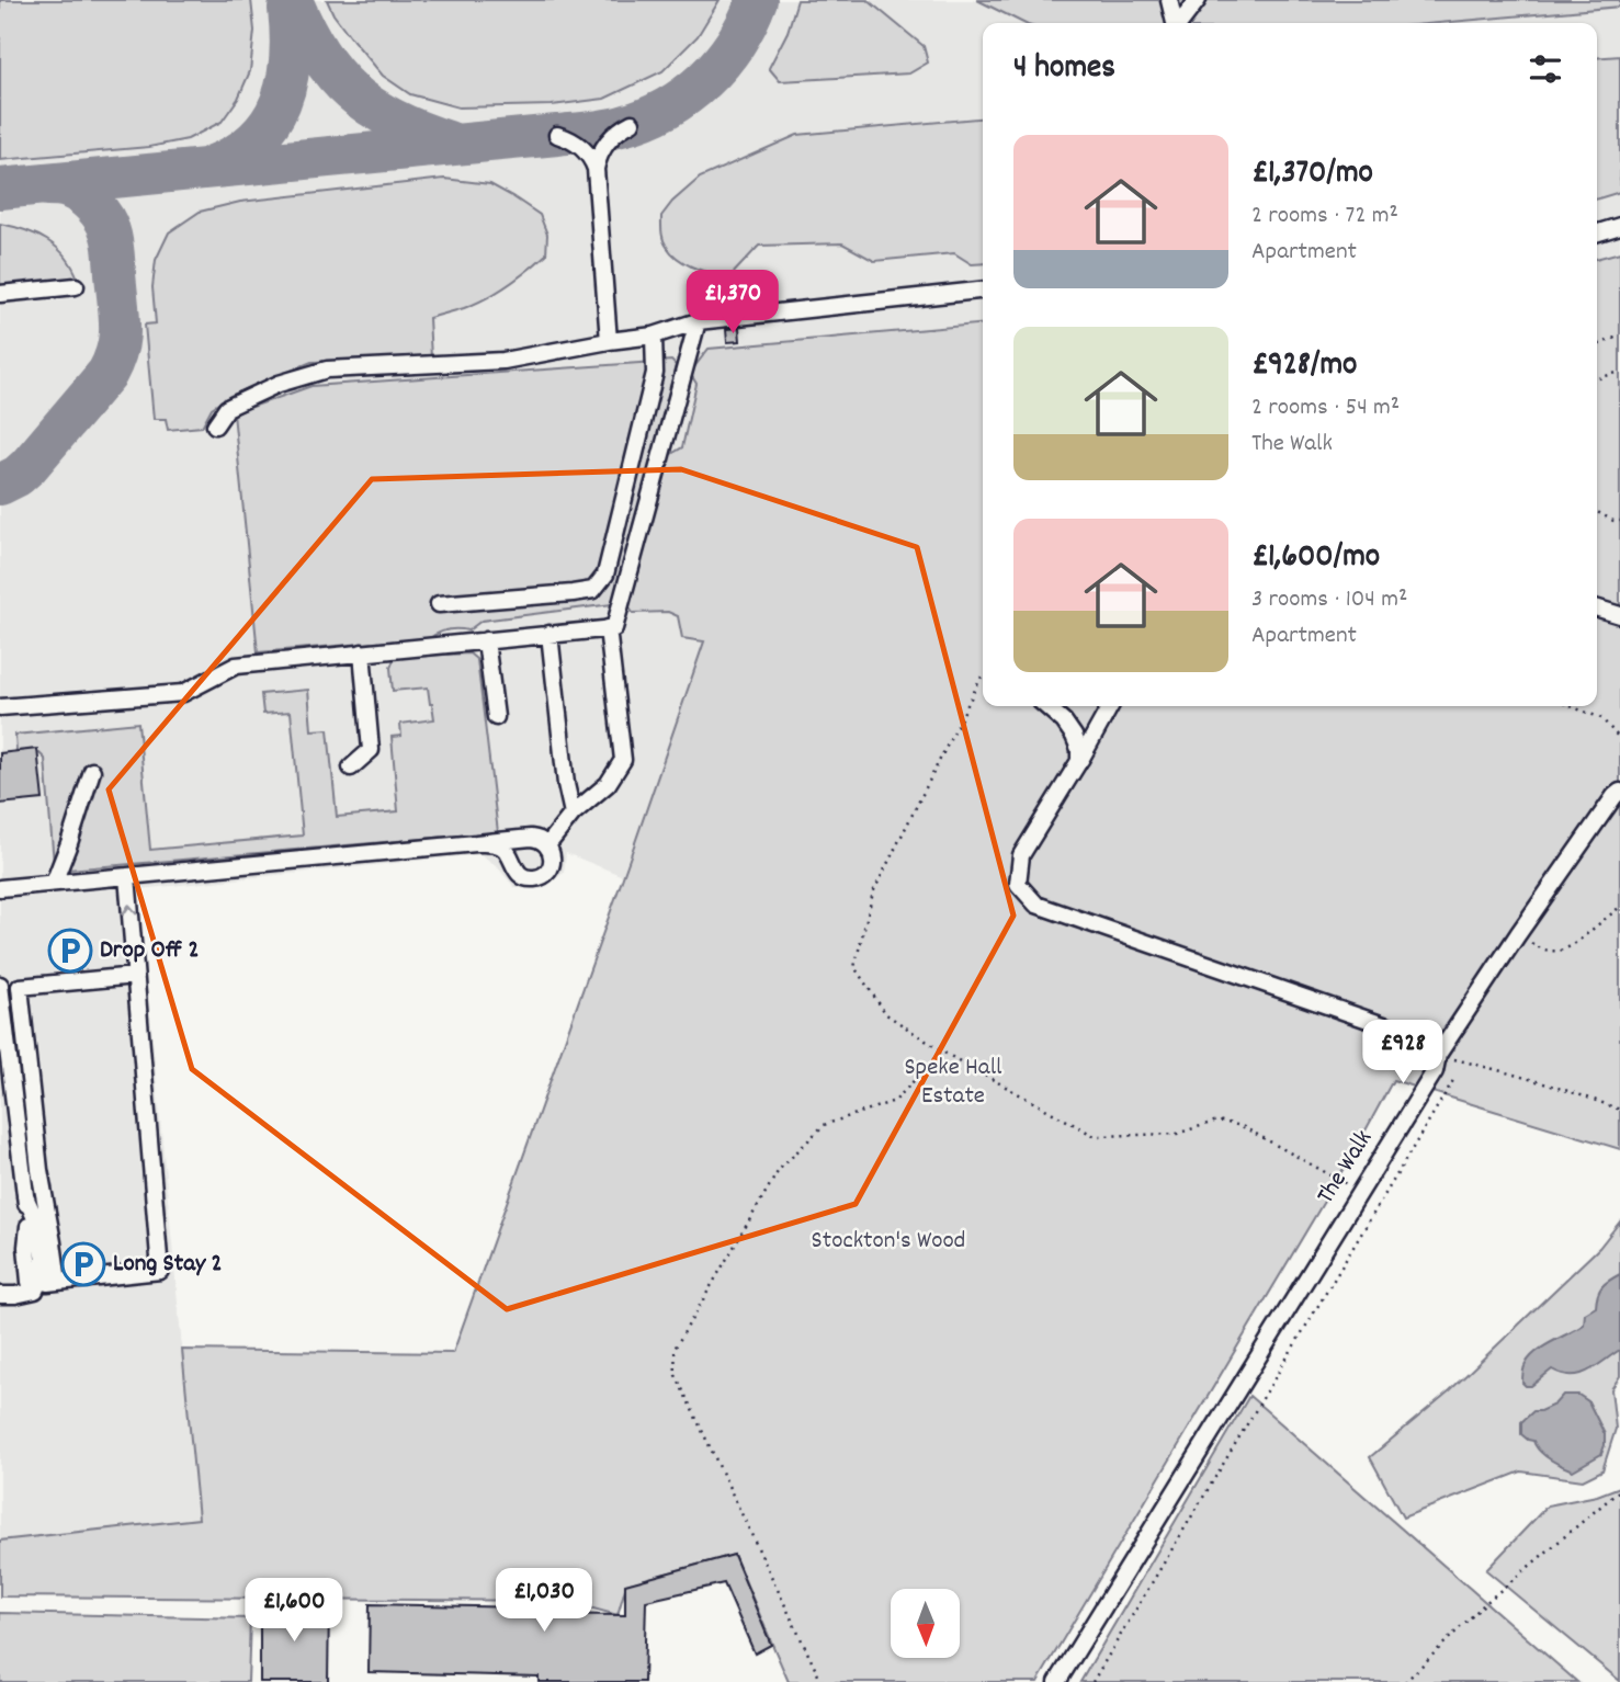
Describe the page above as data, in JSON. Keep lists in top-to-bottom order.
{
  "streets": {
    "street": ["The Walk"]
  },
  "parks": ["Speke Hall Estate", "Stockton's Wood"],
  "places": {
    "parking": ["Drop Off 2", "Long Stay 2"]
  },
  "north": "bottom",
  "page": {
    "heading": "4 homes",
    "list": [
      {
        "name": "£1,370/mo",
        "note": "2 rooms · 72 m² · Apartment"
      },
      {
        "name": "£928/mo",
        "note": "2 rooms · 54 m² · The Walk"
      },
      {
        "name": "£1,600/mo",
        "note": "3 rooms · 104 m² · Apartment"
      }
    ],
    "price": [
      "£1,370",
      "£928",
      "£1,030",
      "£1,600"
    ]
  }
}
